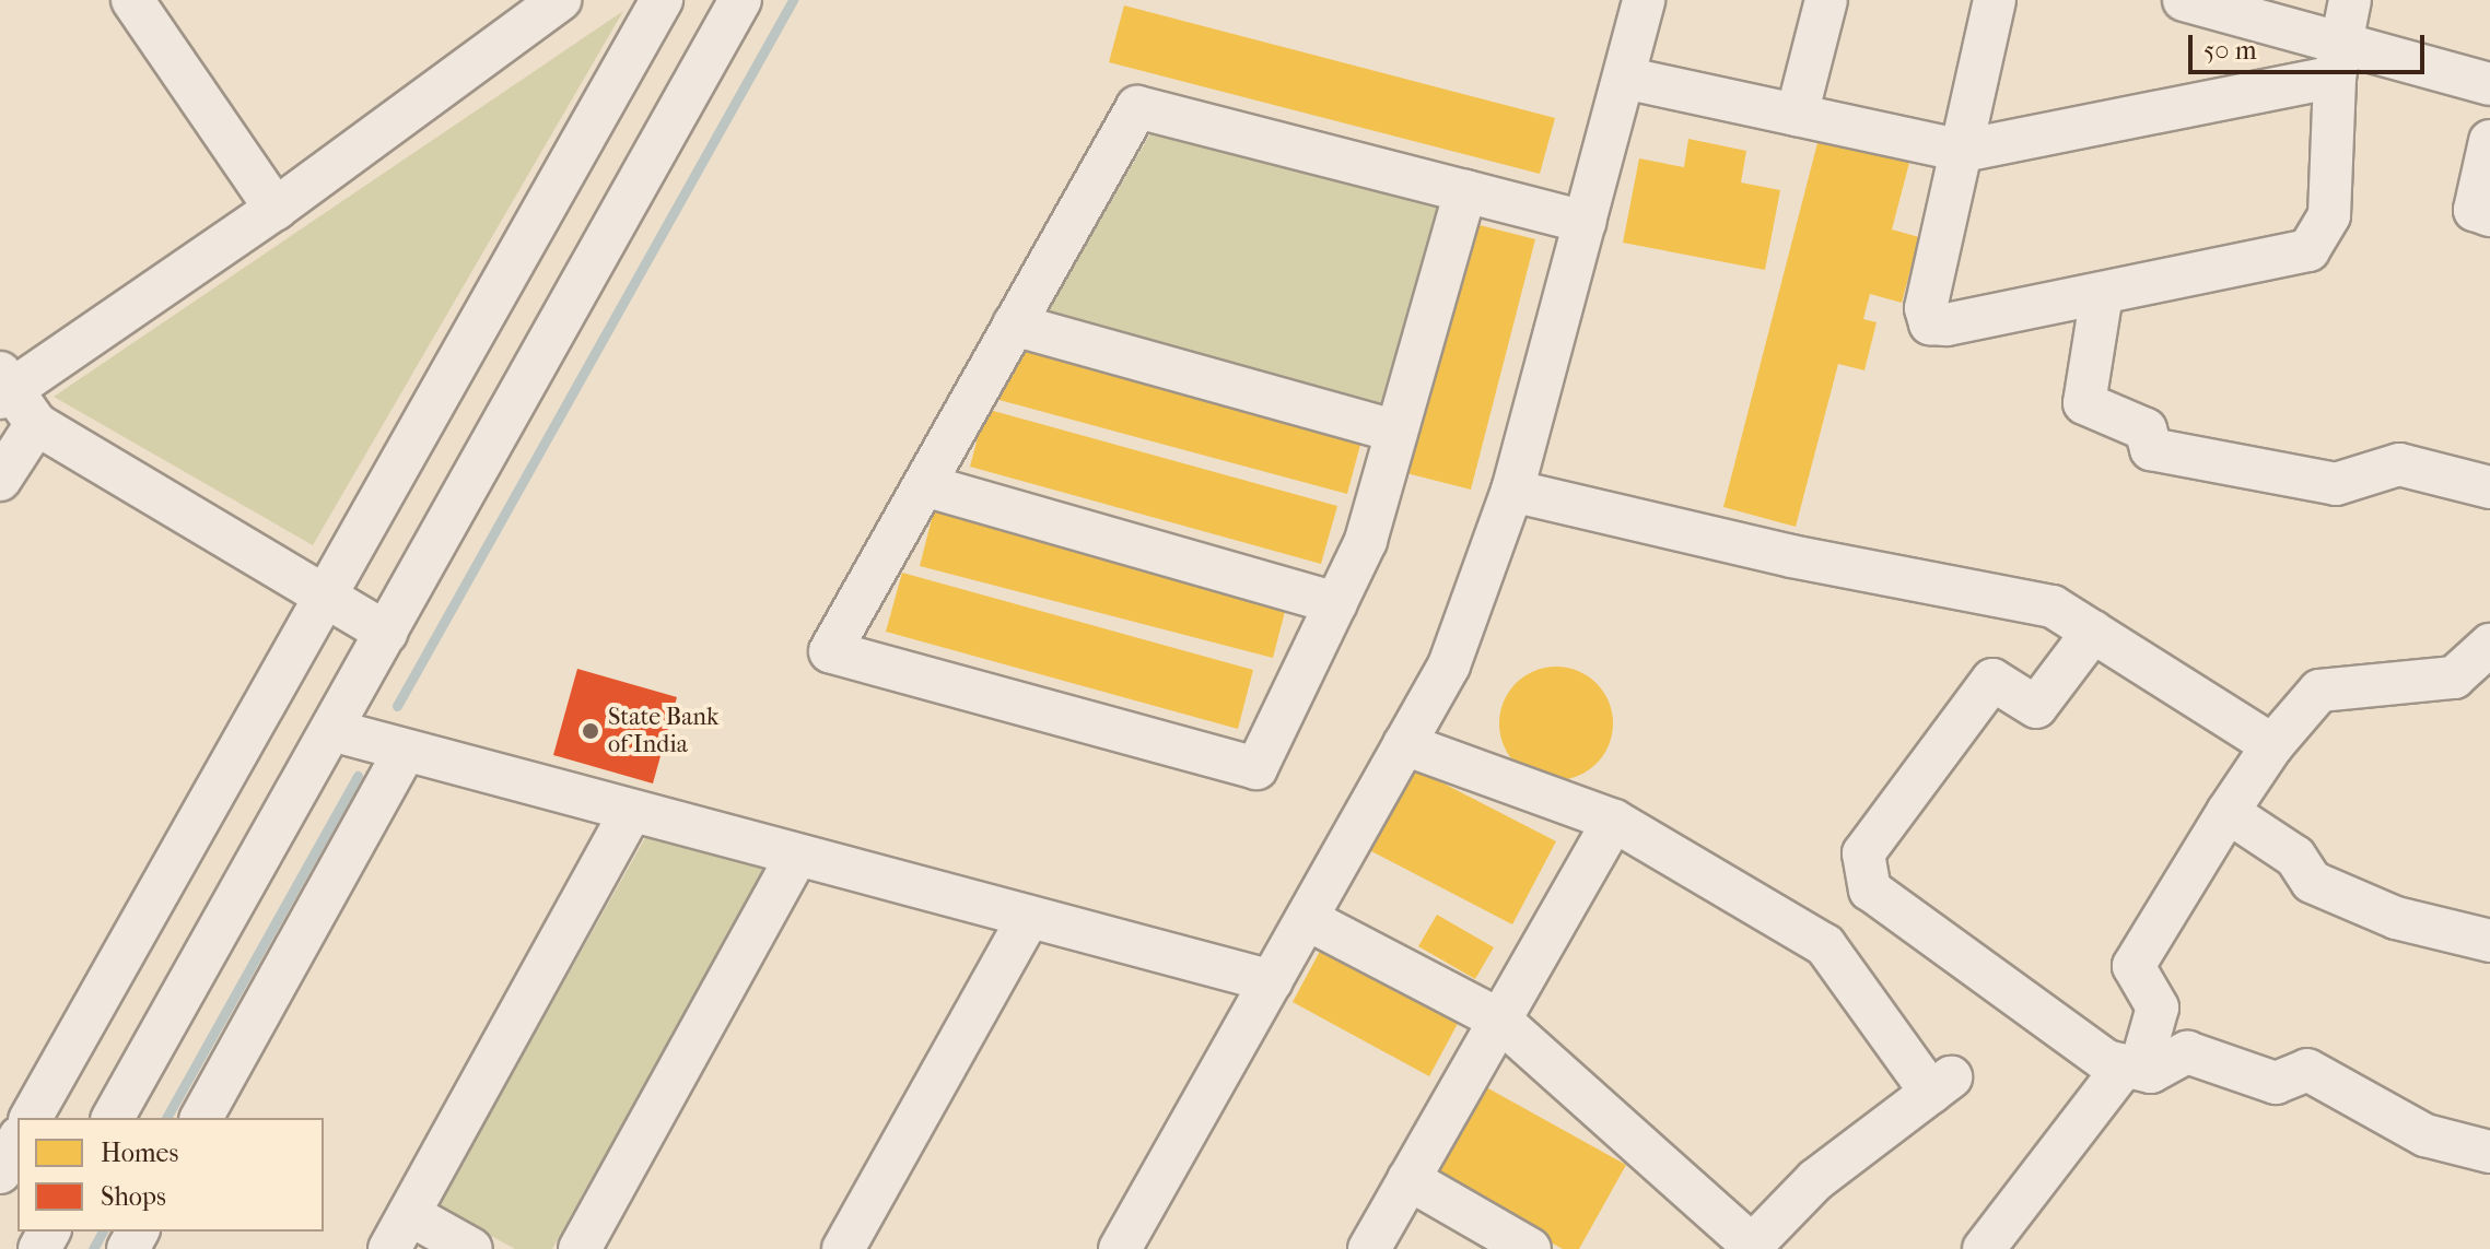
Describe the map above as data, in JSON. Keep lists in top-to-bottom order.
{
  "places": ["State Bank of India"],
  "legend": ["Homes", "Shops"],
  "scale_bar": "50 m"
}
